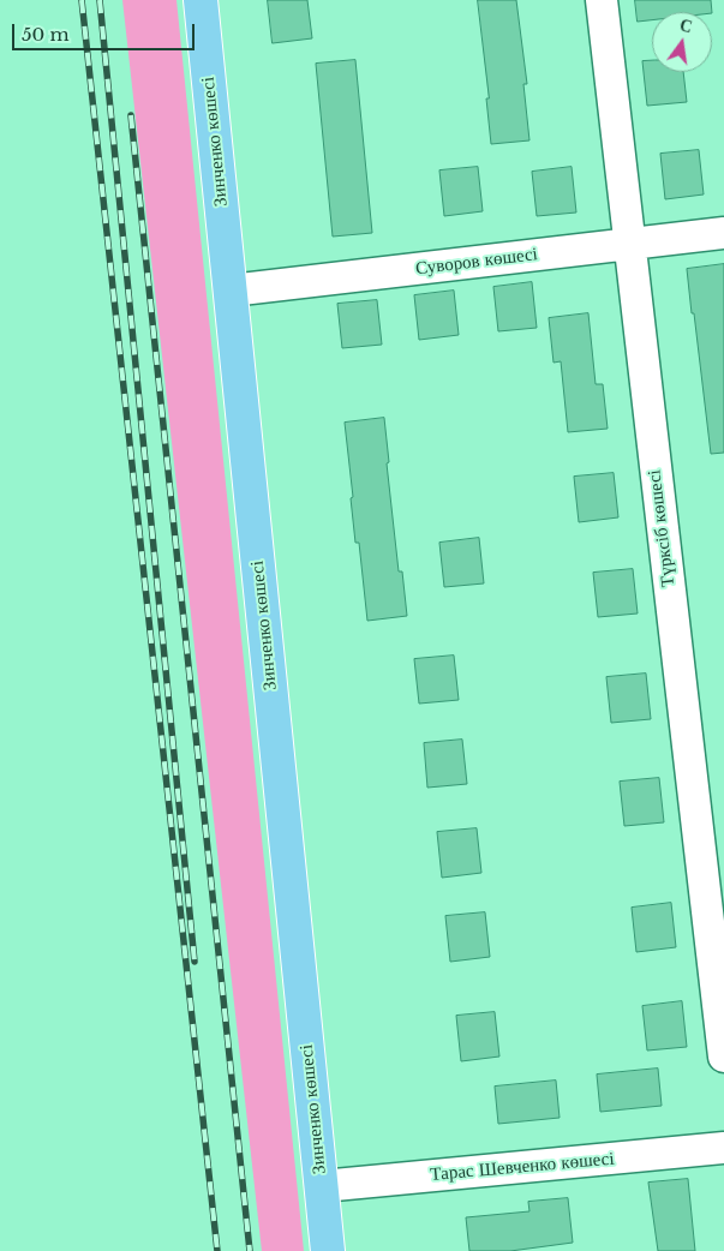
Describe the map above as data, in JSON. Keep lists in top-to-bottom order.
{
  "streets": {
    "main road": ["Зинченко көшесі"],
    "street": ["Суворов көшесі", "Түрксіб көшесі", "Тарас Шевченко көшесі"]
  },
  "crossings": [
    ["Зинченко көшесі", "Суворов көшесі"],
    ["Зинченко көшесі", "Тарас Шевченко көшесі"],
    ["Суворов көшесі", "Түрксіб көшесі"]
  ],
  "scale_bar": "50 m",
  "north": "top"
}
